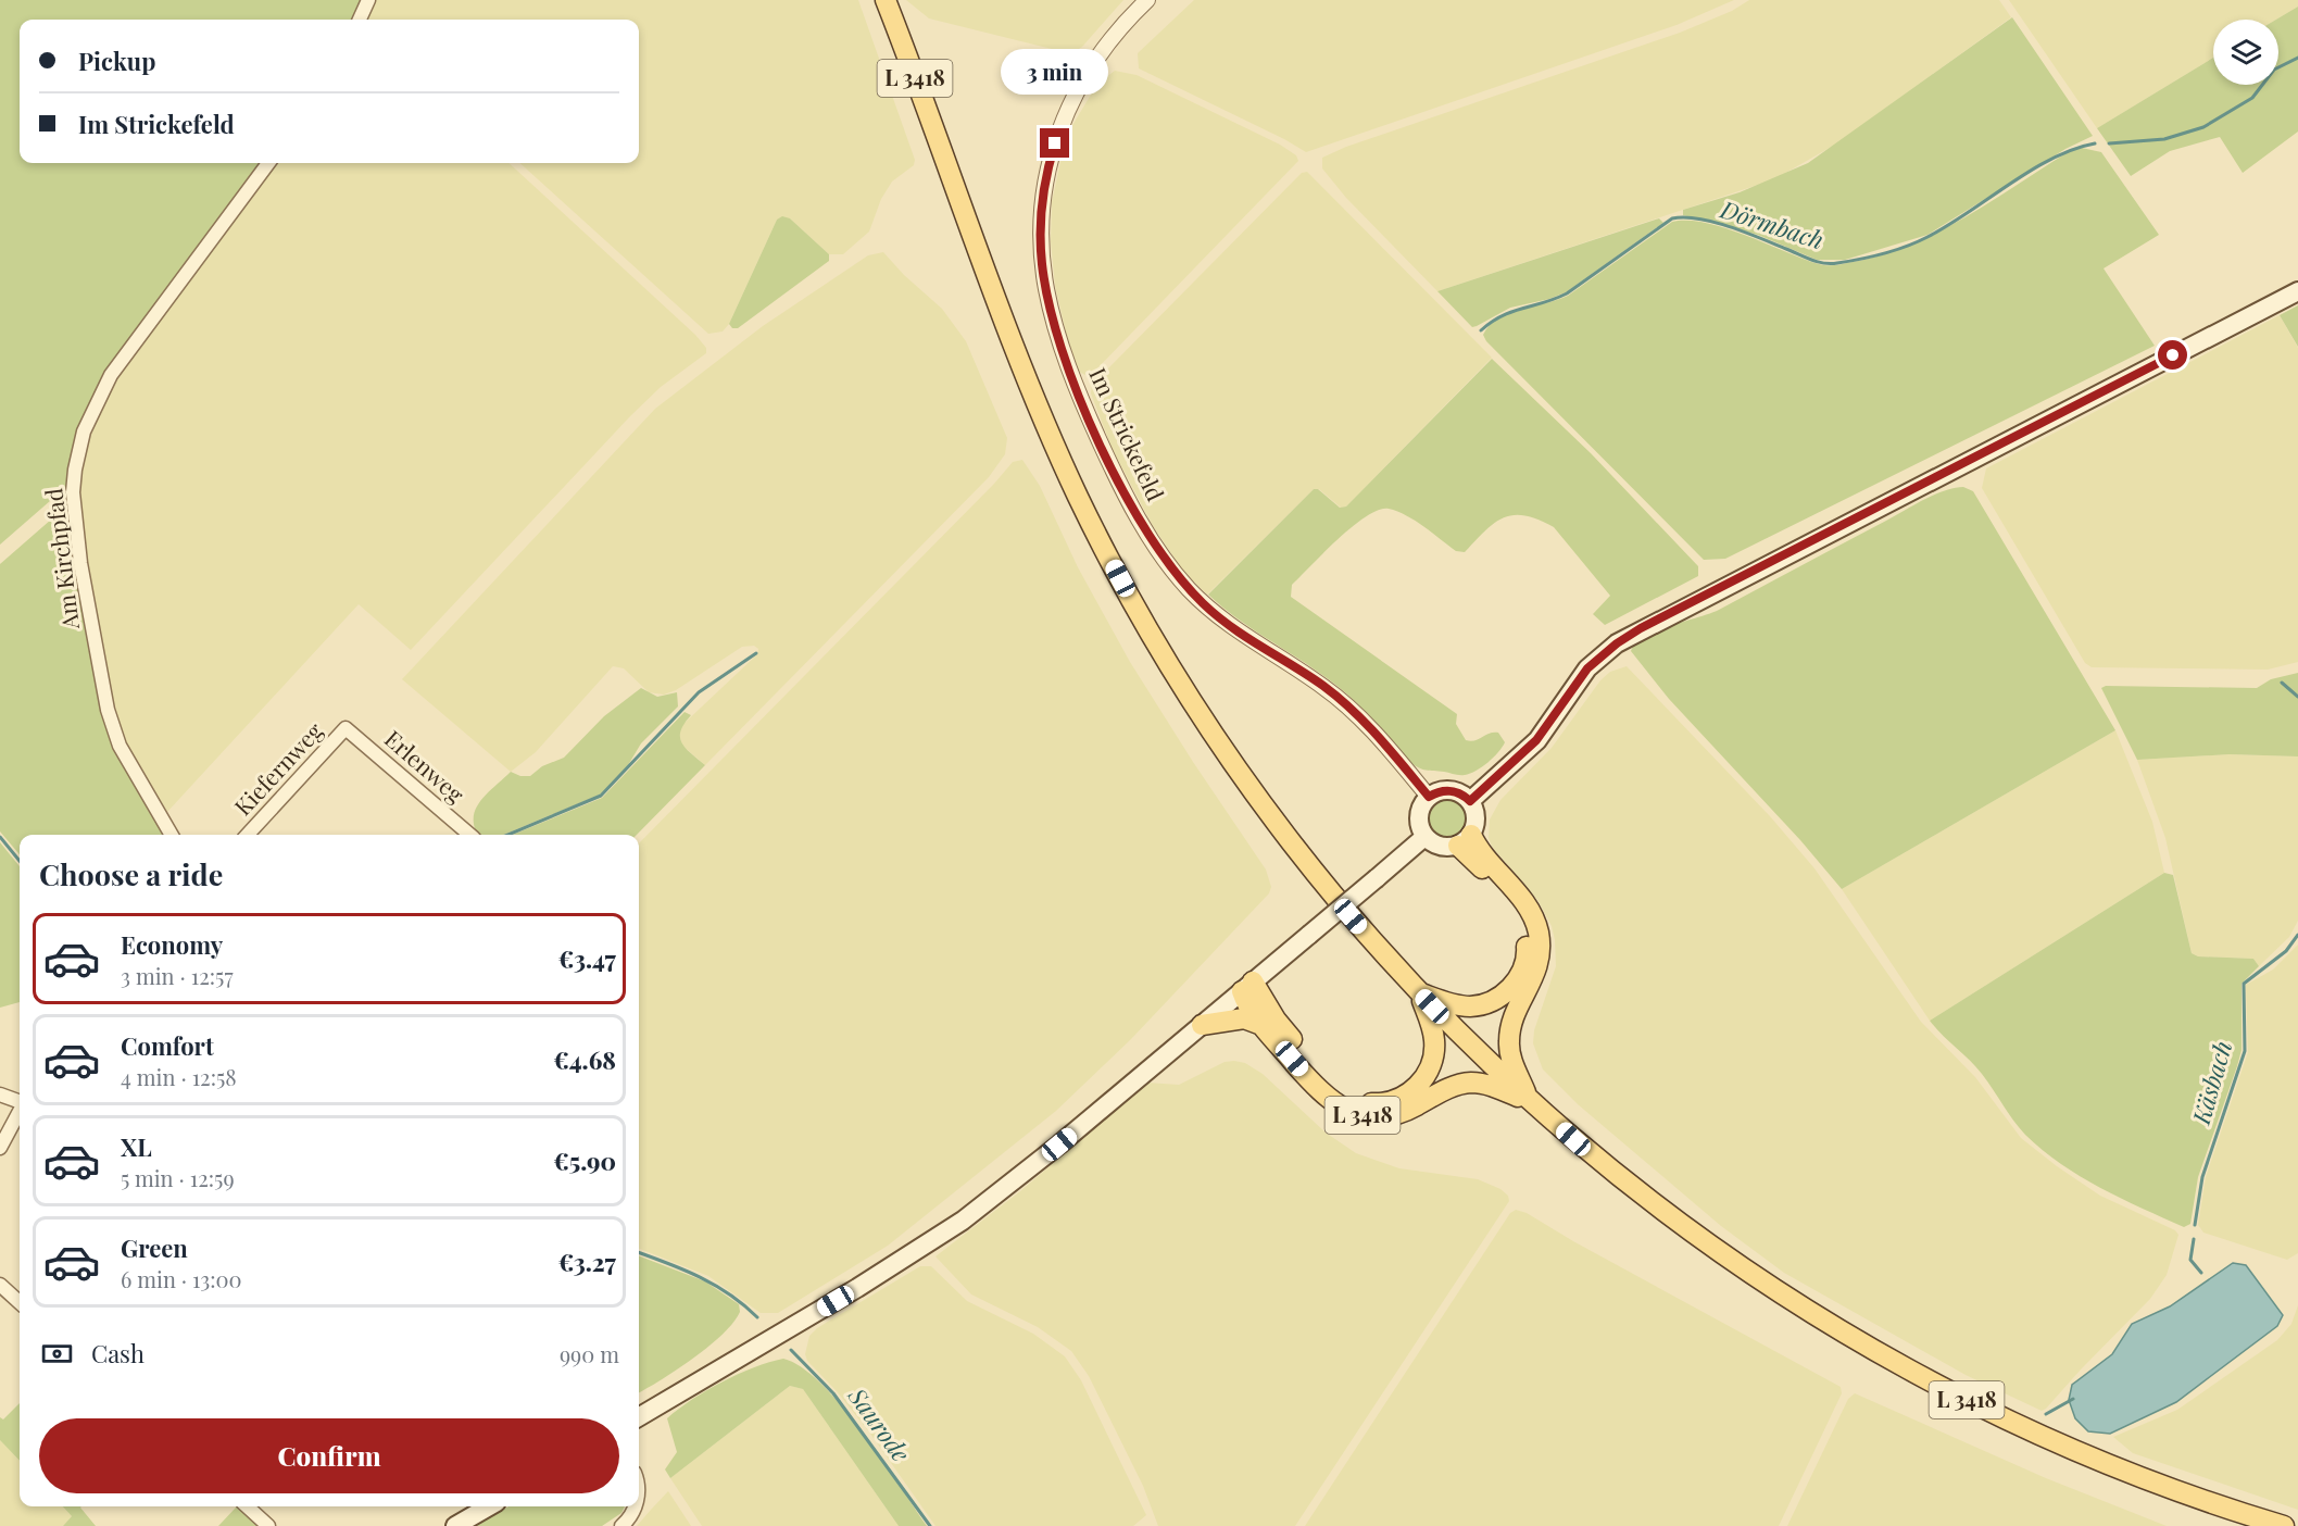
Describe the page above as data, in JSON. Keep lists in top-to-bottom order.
{
  "streets": {
    "main road": ["L 3418"],
    "street": [
      "Im Strickefeld",
      "Am Kirchpfad",
      "Erlenweg",
      "Kiefernweg"
    ]
  },
  "crossings": [
    ["L 3418", "Im Strickefeld"],
    ["Erlenweg", "Kiefernweg"]
  ],
  "water": ["Dörmbach", "Käsbach", "Saurode"],
  "page": {
    "banner": ["Pickup", "Im Strickefeld"],
    "bubble": "3 min",
    "heading": "Choose a ride",
    "list": [
      {
        "name": "Economy",
        "note": "3 min · 12:57",
        "value": "€3.47"
      },
      {
        "name": "Comfort",
        "note": "4 min · 12:58",
        "value": "€4.68"
      },
      {
        "name": "XL",
        "note": "5 min · 12:59",
        "value": "€5.90"
      },
      {
        "name": "Green",
        "note": "6 min · 13:00",
        "value": "€3.27"
      }
    ],
    "pay": ["Cash", "990 m"],
    "buttons": "Confirm"
  }
}
